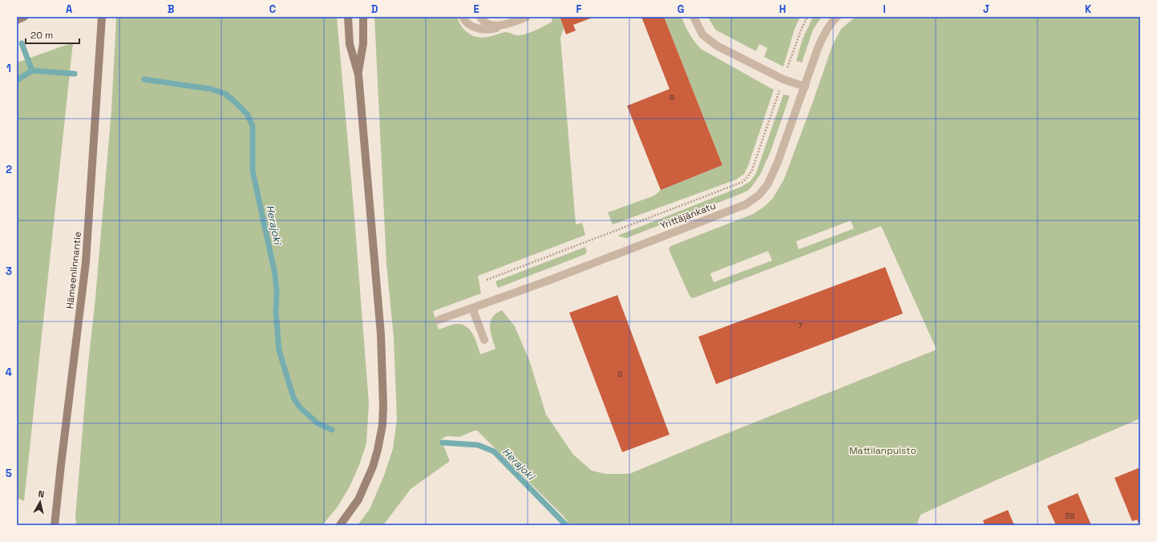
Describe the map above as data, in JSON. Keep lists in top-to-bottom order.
{
  "streets": {
    "main road": ["Hämeenlinnantie"],
    "street": ["Yrittäjänkatu"]
  },
  "water": ["Herajoki"],
  "parks": ["Mattilanpuisto"],
  "house_numbers": [
    "8",
    "7",
    "9",
    "38"
  ],
  "scale_bar": "20 m",
  "north": "top",
  "grid": {
    "columns": [
      "A",
      "B",
      "C",
      "D",
      "E",
      "F",
      "G",
      "H",
      "I",
      "J",
      "K"
    ],
    "rows": [
      "1",
      "2",
      "3",
      "4",
      "5"
    ]
  }
}
